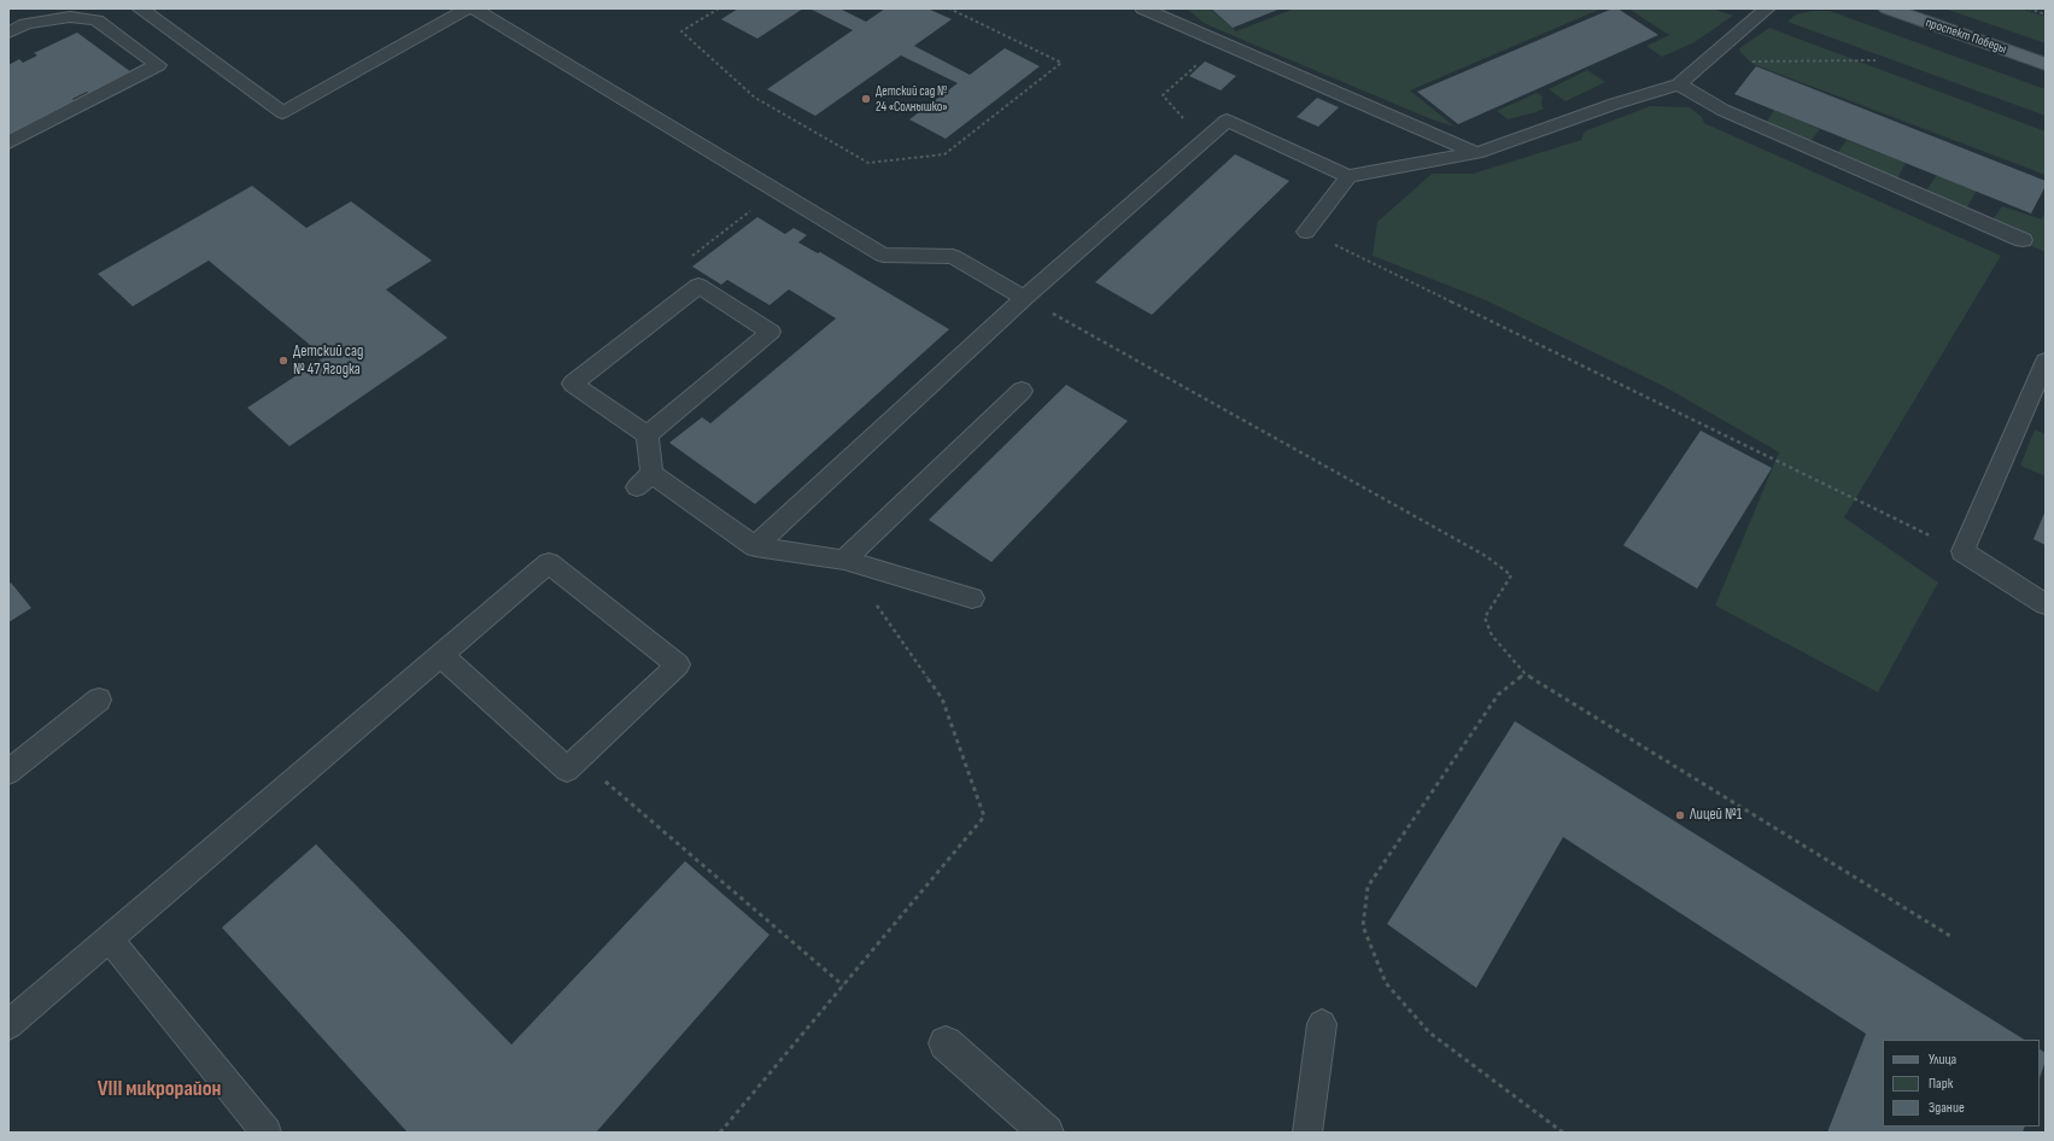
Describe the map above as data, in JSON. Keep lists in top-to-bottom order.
{
  "streets": {
    "main road": ["проспект Победы"]
  },
  "districts": ["VIII микрорайон"],
  "places": ["Детский сад № 24 «Солнышко»", "Детский сад № 47 Ягодка", "Лицей №1"],
  "legend": ["Улица", "Парк", "Здание"]
}
